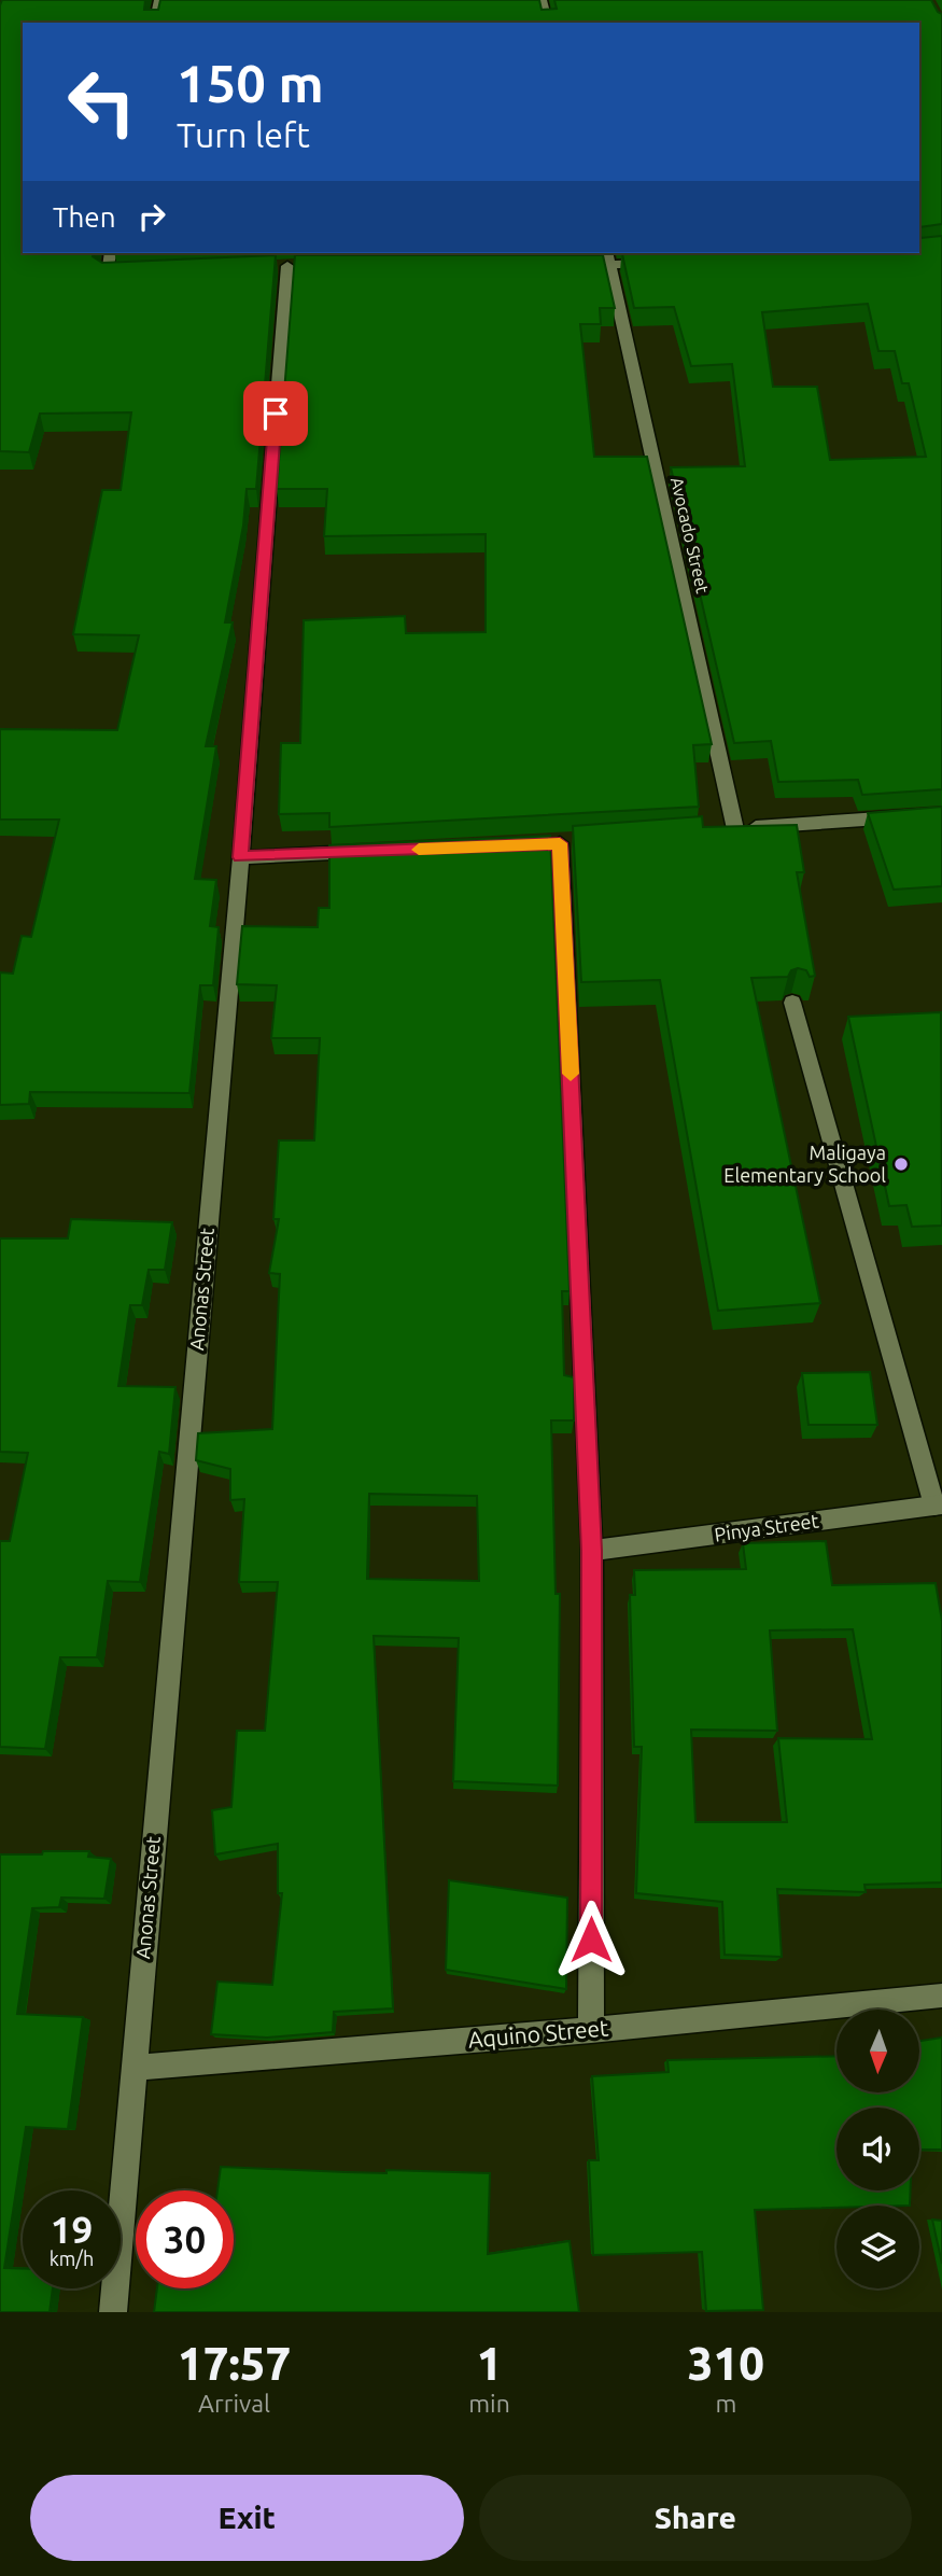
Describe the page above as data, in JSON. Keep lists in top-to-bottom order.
{
  "streets": {
    "street": [
      "Avocado Street",
      "Anonas Street",
      "Pinya Street",
      "Aquino Street"
    ]
  },
  "crossings": [
    ["Anonas Street", "Aquino Street"]
  ],
  "places": ["Maligaya Elementary School"],
  "north": "bottom",
  "page": {
    "turn": ["150 m", "Turn left"],
    "then": "Then",
    "speed": "19 km/h",
    "limit": "30",
    "eta": [
      "17:57",
      "Arrival",
      "1",
      "min",
      "310",
      "m"
    ],
    "buttons": ["Exit", "Share"]
  }
}
